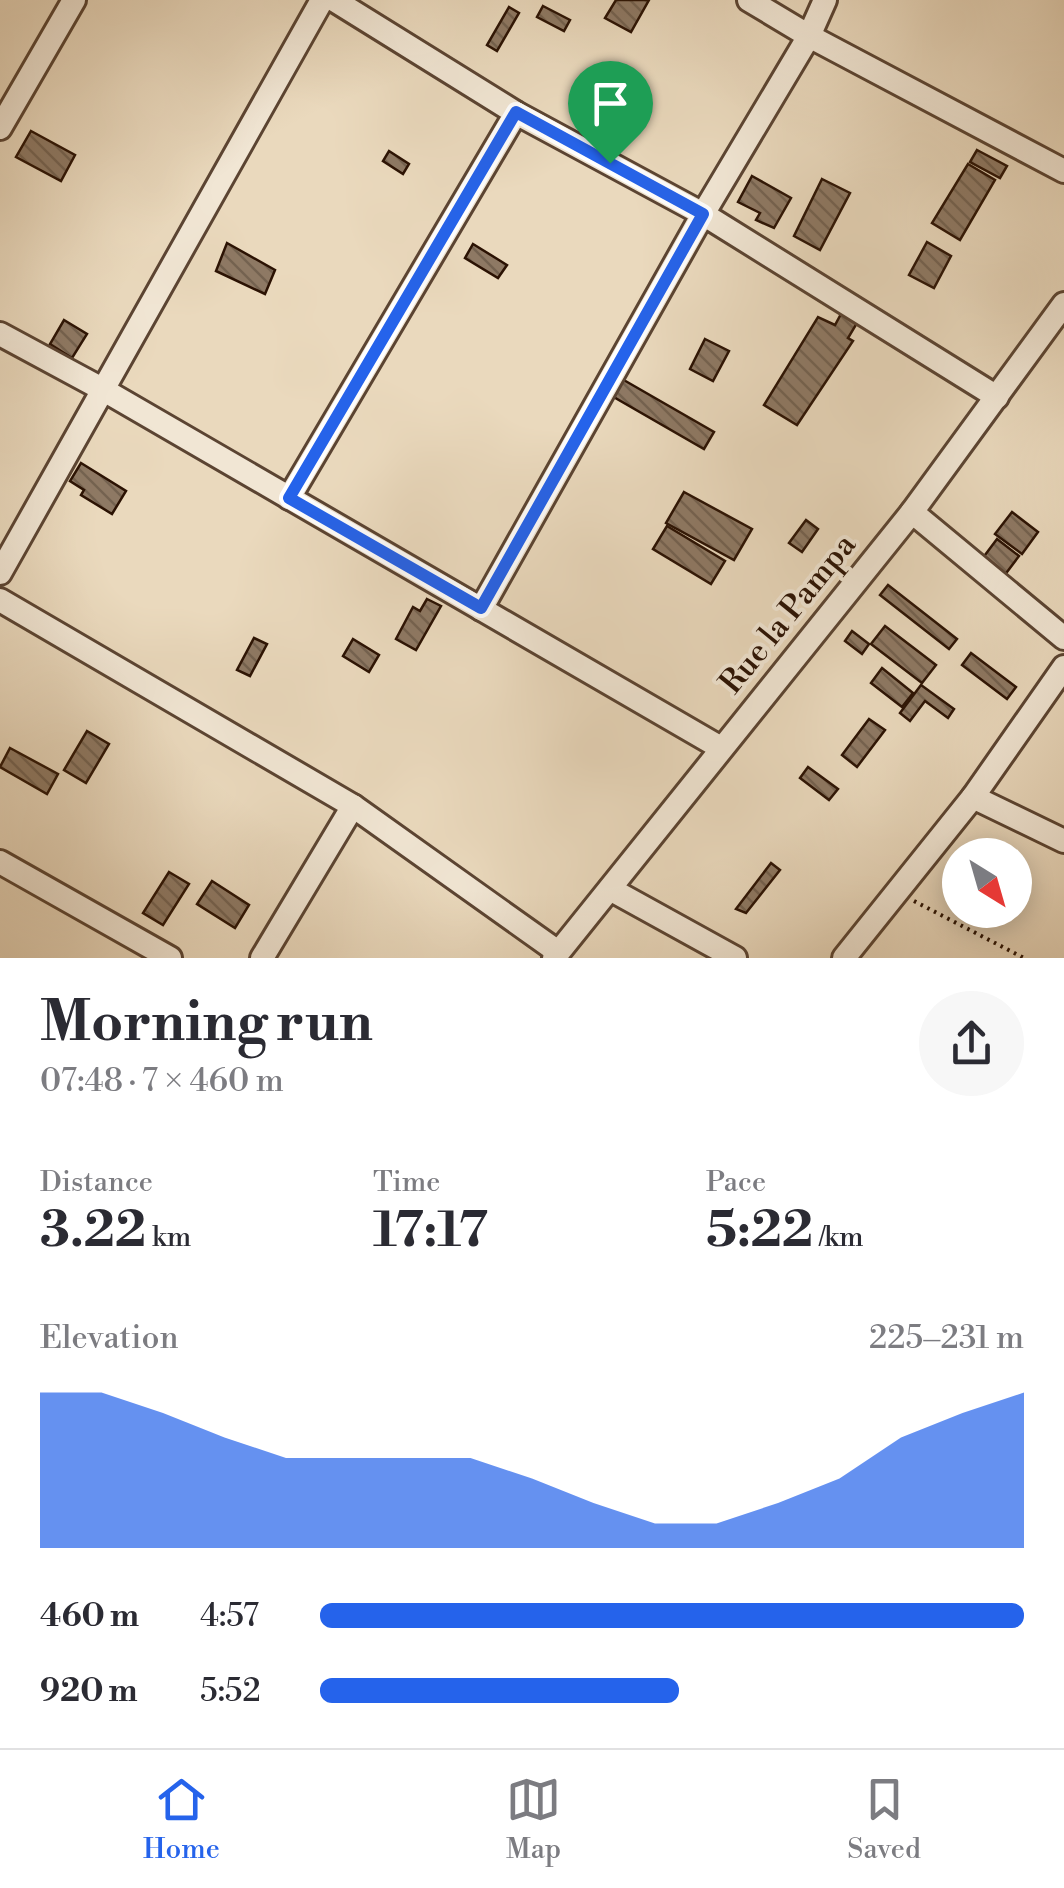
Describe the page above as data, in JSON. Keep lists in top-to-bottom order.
{
  "streets": {
    "street": ["Rue la Pampa"]
  },
  "north": "bottom right",
  "page": {
    "heading": ["Morning run", "07:48 · 7 × 460 m"],
    "stats": [
      ["Distance", "3.22 km"],
      ["Time", "17:17"],
      ["Pace", "5:22 /km"]
    ],
    "chart": ["Elevation", "225–231 m"],
    "list": [
      {
        "name": "460 m",
        "note": "4:57"
      },
      {
        "name": "920 m",
        "note": "5:52"
      }
    ],
    "tabs": ["Home", "Map", "Saved"]
  }
}
